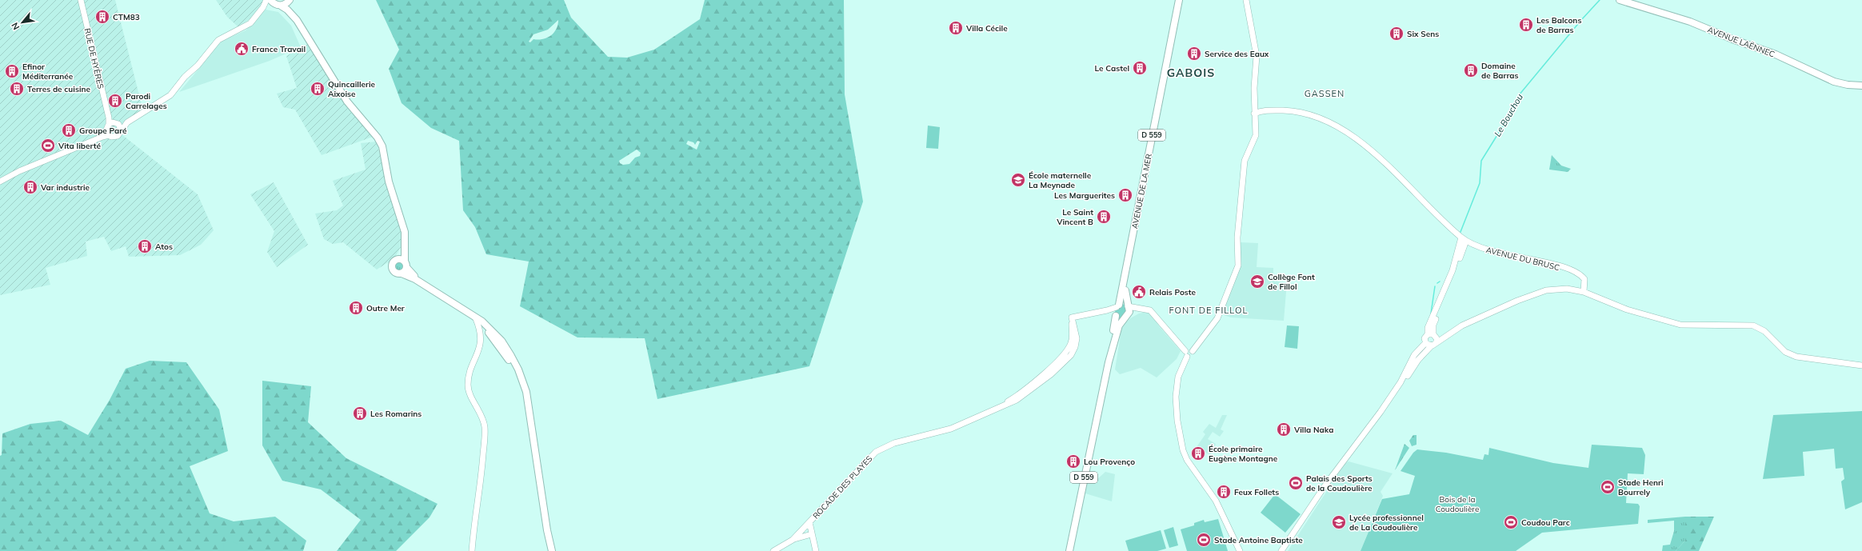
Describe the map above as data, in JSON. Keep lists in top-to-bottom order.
{
  "streets": {
    "main road": ["AVENUE LAËNNEC", "D 559", "AVENUE DE LA MER"],
    "street": ["RUE DE HYÈRES", "AVENUE DU BRUSC", "ROCADE DES PLAYES"]
  },
  "crossings": [
    ["AVENUE DE LA MER", "ROCADE DES PLAYES"]
  ],
  "districts": ["GABOIS", "GASSEN", "FONT DE FILLOL"],
  "water": ["Le Bouchou"],
  "parks": ["Bois de la Coudoulière"],
  "places": {
    "building": [
      "CTM83",
      "Les Balcons de Barras",
      "Villa Cécile",
      "Six Sens",
      "Service des Eaux",
      "Le Castel",
      "Domaine de Barras",
      "Efinor Méditerranée",
      "Terres de cuisine",
      "Quincaillerie Aixoise",
      "Parodi Carrelages",
      "Groupe Paré",
      "Var industrie",
      "Les Marguerites",
      "Le Saint Vincent B",
      "Atos",
      "Outre Mer",
      "Les Romarins",
      "Villa Naka",
      "École primaire Eugène Montagne",
      "Lou Provenço",
      "Feux Follets"
    ],
    "public building": ["France Travail", "Relais Poste"],
    "sports": [
      "Vita liberté",
      "Palais des Sports de la Coudoulière",
      "Stade Henri Bourrely",
      "Coudou Parc",
      "Stade Antoine Baptiste"
    ],
    "school or university": ["École maternelle La Meynade", "Collège Font de Fillol", "Lycée professionnel de La Coudoulière"]
  },
  "north": "bottom left"
}
